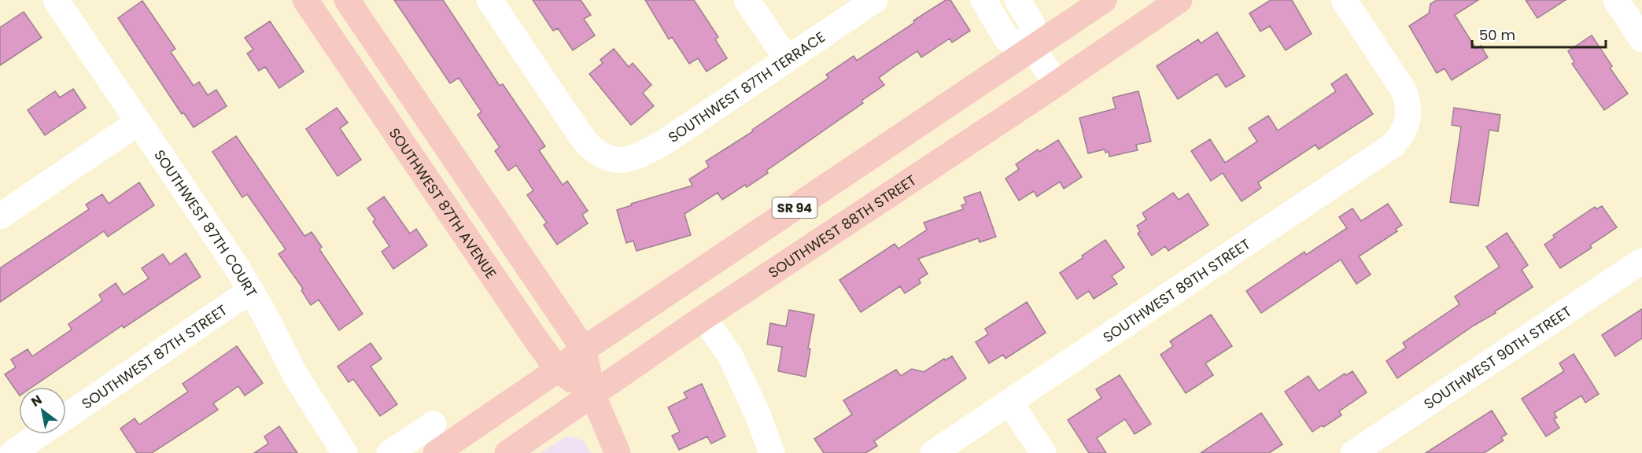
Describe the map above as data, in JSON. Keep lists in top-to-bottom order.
{
  "streets": {
    "main road": ["SOUTHWEST 87TH AVENUE", "SR 94", "SOUTHWEST 88TH STREET"],
    "street": [
      "SOUTHWEST 87TH TERRACE",
      "SOUTHWEST 87TH COURT",
      "SOUTHWEST 89TH STREET",
      "SOUTHWEST 87TH STREET",
      "SOUTHWEST 90TH STREET"
    ]
  },
  "crossings": [
    ["SOUTHWEST 87TH AVENUE", "SR 94"],
    ["SOUTHWEST 87TH AVENUE", "SOUTHWEST 88TH STREET"],
    ["SOUTHWEST 87TH COURT", "SOUTHWEST 87TH STREET"]
  ],
  "scale_bar": "50 m",
  "north": "top left"
}
